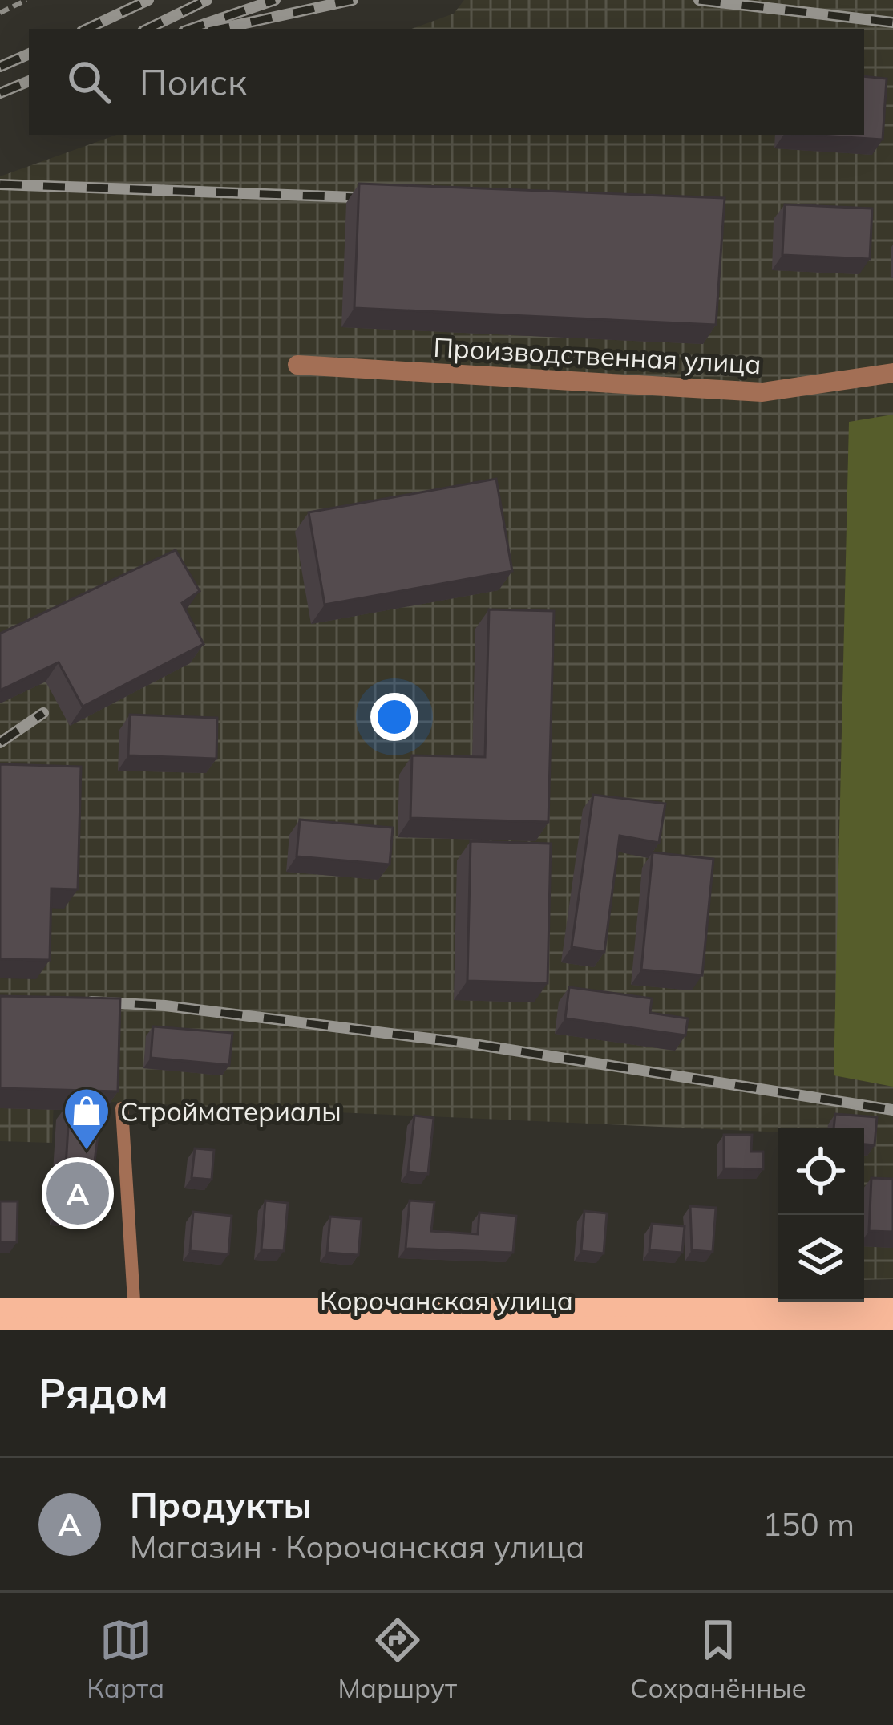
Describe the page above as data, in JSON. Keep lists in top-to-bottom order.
{
  "streets": {
    "main road": ["Корочанская улица"],
    "street": ["Производственная улица"]
  },
  "places": {
    "shop": ["Стройматериалы"]
  },
  "page": {
    "search": "Поиск",
    "pins": "A",
    "heading": "Рядом",
    "list": [
      {
        "mark": "A",
        "name": "Продукты",
        "note": "Магазин · Корочанская улица",
        "value": "150 m"
      }
    ],
    "nav": ["Карта", "Маршрут", "Сохранённые"]
  }
}
